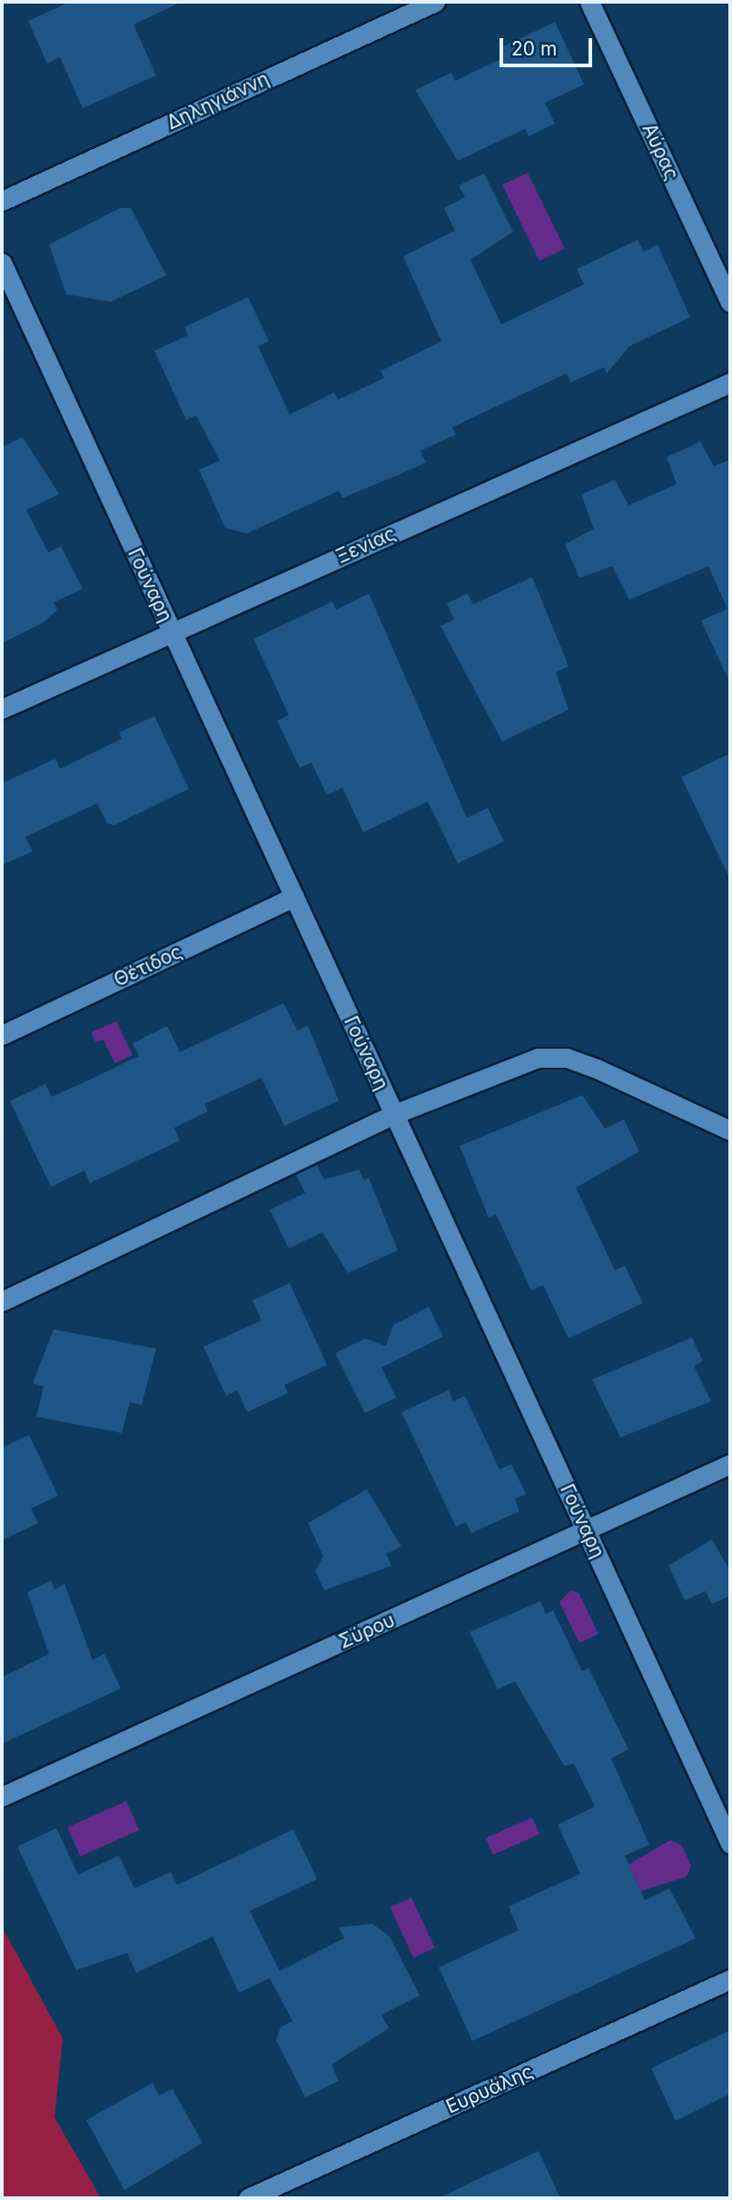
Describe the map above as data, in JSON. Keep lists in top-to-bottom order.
{
  "streets": {
    "street": [
      "Δηληγιάννη",
      "Αύρας",
      "Ξενίας",
      "Γούναρη",
      "Θέτιδος",
      "Σύρου",
      "Ευρυάλης"
    ]
  },
  "crossings": [
    ["Ξενίας", "Γούναρη"],
    ["Γούναρη", "Θέτιδος"],
    ["Γούναρη", "Σύρου"]
  ],
  "scale_bar": "20 m"
}
